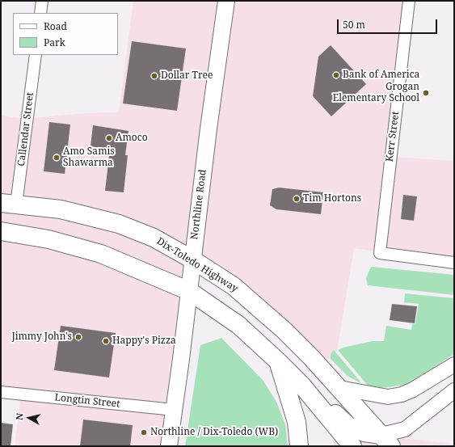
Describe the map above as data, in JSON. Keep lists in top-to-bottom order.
{
  "streets": {
    "main road": ["Northline Road", "Dix-Toledo Highway"],
    "street": ["Callendar Street", "Kerr Street", "Longtin Street"]
  },
  "crossings": [
    ["Callendar Street", "Dix-Toledo Highway"],
    ["Northline Road", "Dix-Toledo Highway"],
    ["Northline Road", "Longtin Street"]
  ],
  "places": [
    "Bank of America",
    "Dollar Tree",
    "Grogan Elementary School",
    "Amoco",
    "Amo Samis Shawarma",
    "Tim Hortons",
    "Jimmy John's",
    "Happy's Pizza",
    "Northline / Dix-Toledo (WB)"
  ],
  "legend": ["Road", "Park"],
  "scale_bar": "50 m",
  "north": "left"
}
